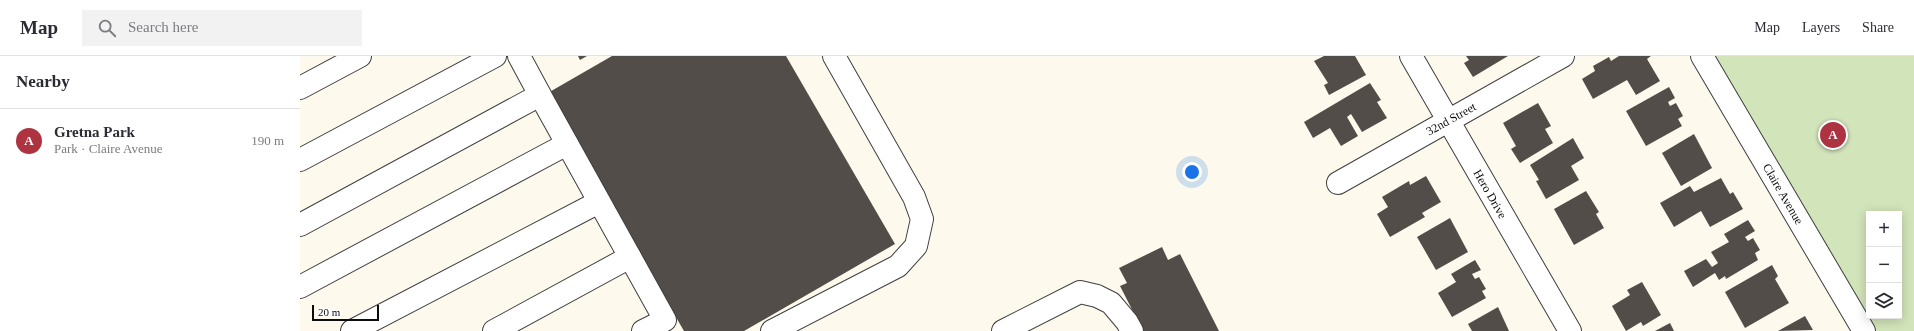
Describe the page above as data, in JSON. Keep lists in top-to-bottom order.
{
  "streets": {
    "street": ["32nd Street", "Hero Drive", "Claire Avenue"]
  },
  "crossings": [
    ["32nd Street", "Hero Drive"]
  ],
  "scale_bar": "20 m",
  "page": {
    "header": "Map",
    "search": "Search here",
    "nav": ["Map", "Layers", "Share"],
    "heading": "Nearby",
    "list": [
      {
        "mark": "A",
        "name": "Gretna Park",
        "note": "Park · Claire Avenue",
        "value": "190 m"
      }
    ],
    "pins": "A",
    "map_buttons": ["+", "−"],
    "scale": "20 m"
  }
}
